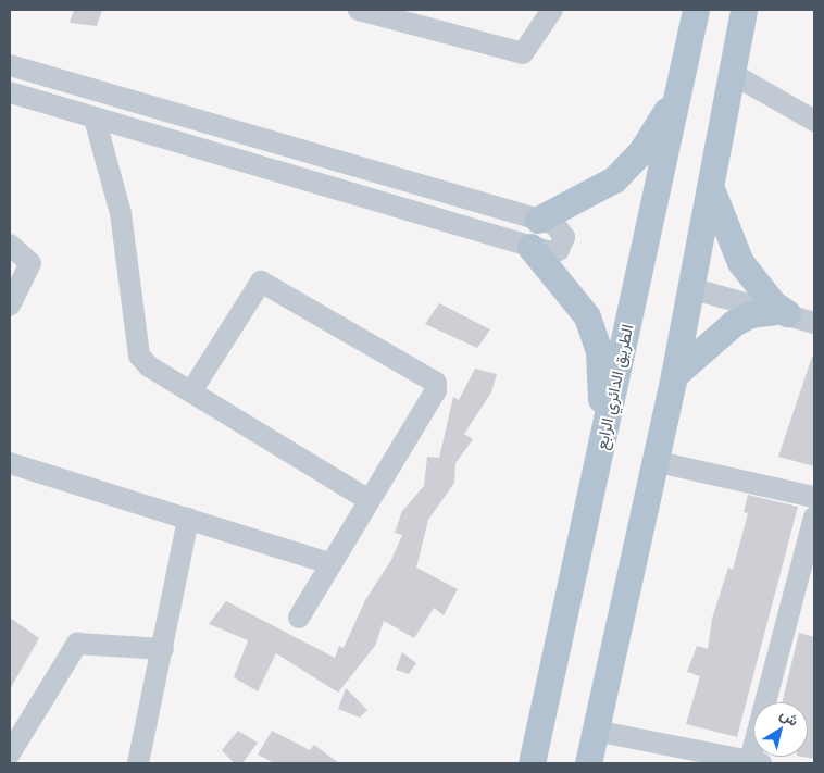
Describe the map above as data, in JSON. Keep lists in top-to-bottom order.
{
  "streets": {
    "main road": ["الطريق الدائري الرابع"]
  },
  "north": "top right"
}
